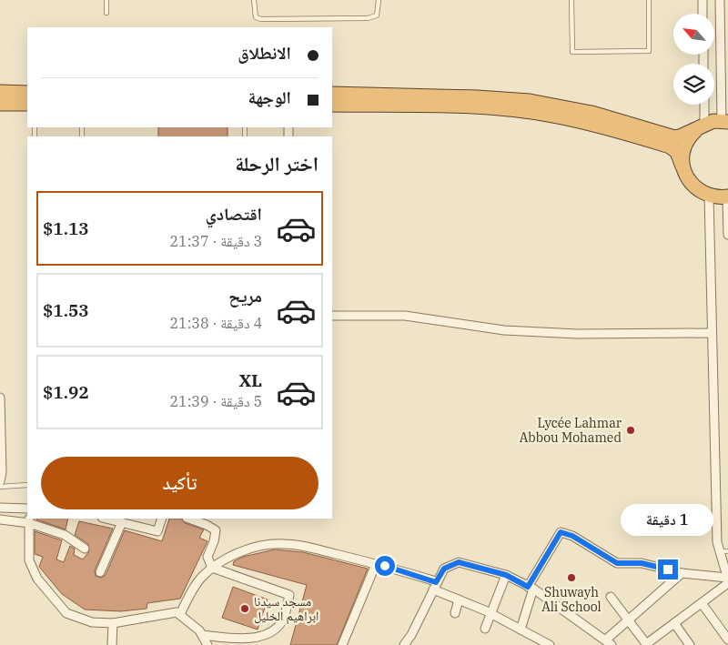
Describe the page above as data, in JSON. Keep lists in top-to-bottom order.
{
  "places": ["Lycée Lahmar Abbou Mohamed", "Shuwayh Ali School", "مسجد سيدنا ابراهيم الخليل"],
  "north": "top left",
  "page": {
    "banner": ["الانطلاق", "الوجهة"],
    "heading": "اختر الرحلة",
    "list": [
      {
        "name": "اقتصادي",
        "note": "3 دقيقة · 21:37",
        "value": "$1.13"
      },
      {
        "name": "مريح",
        "note": "4 دقيقة · 21:38",
        "value": "$1.53"
      },
      {
        "name": "XL",
        "note": "5 دقيقة · 21:39",
        "value": "$1.92"
      }
    ],
    "buttons": "تأكيد",
    "bubble": "1 دقيقة"
  }
}
